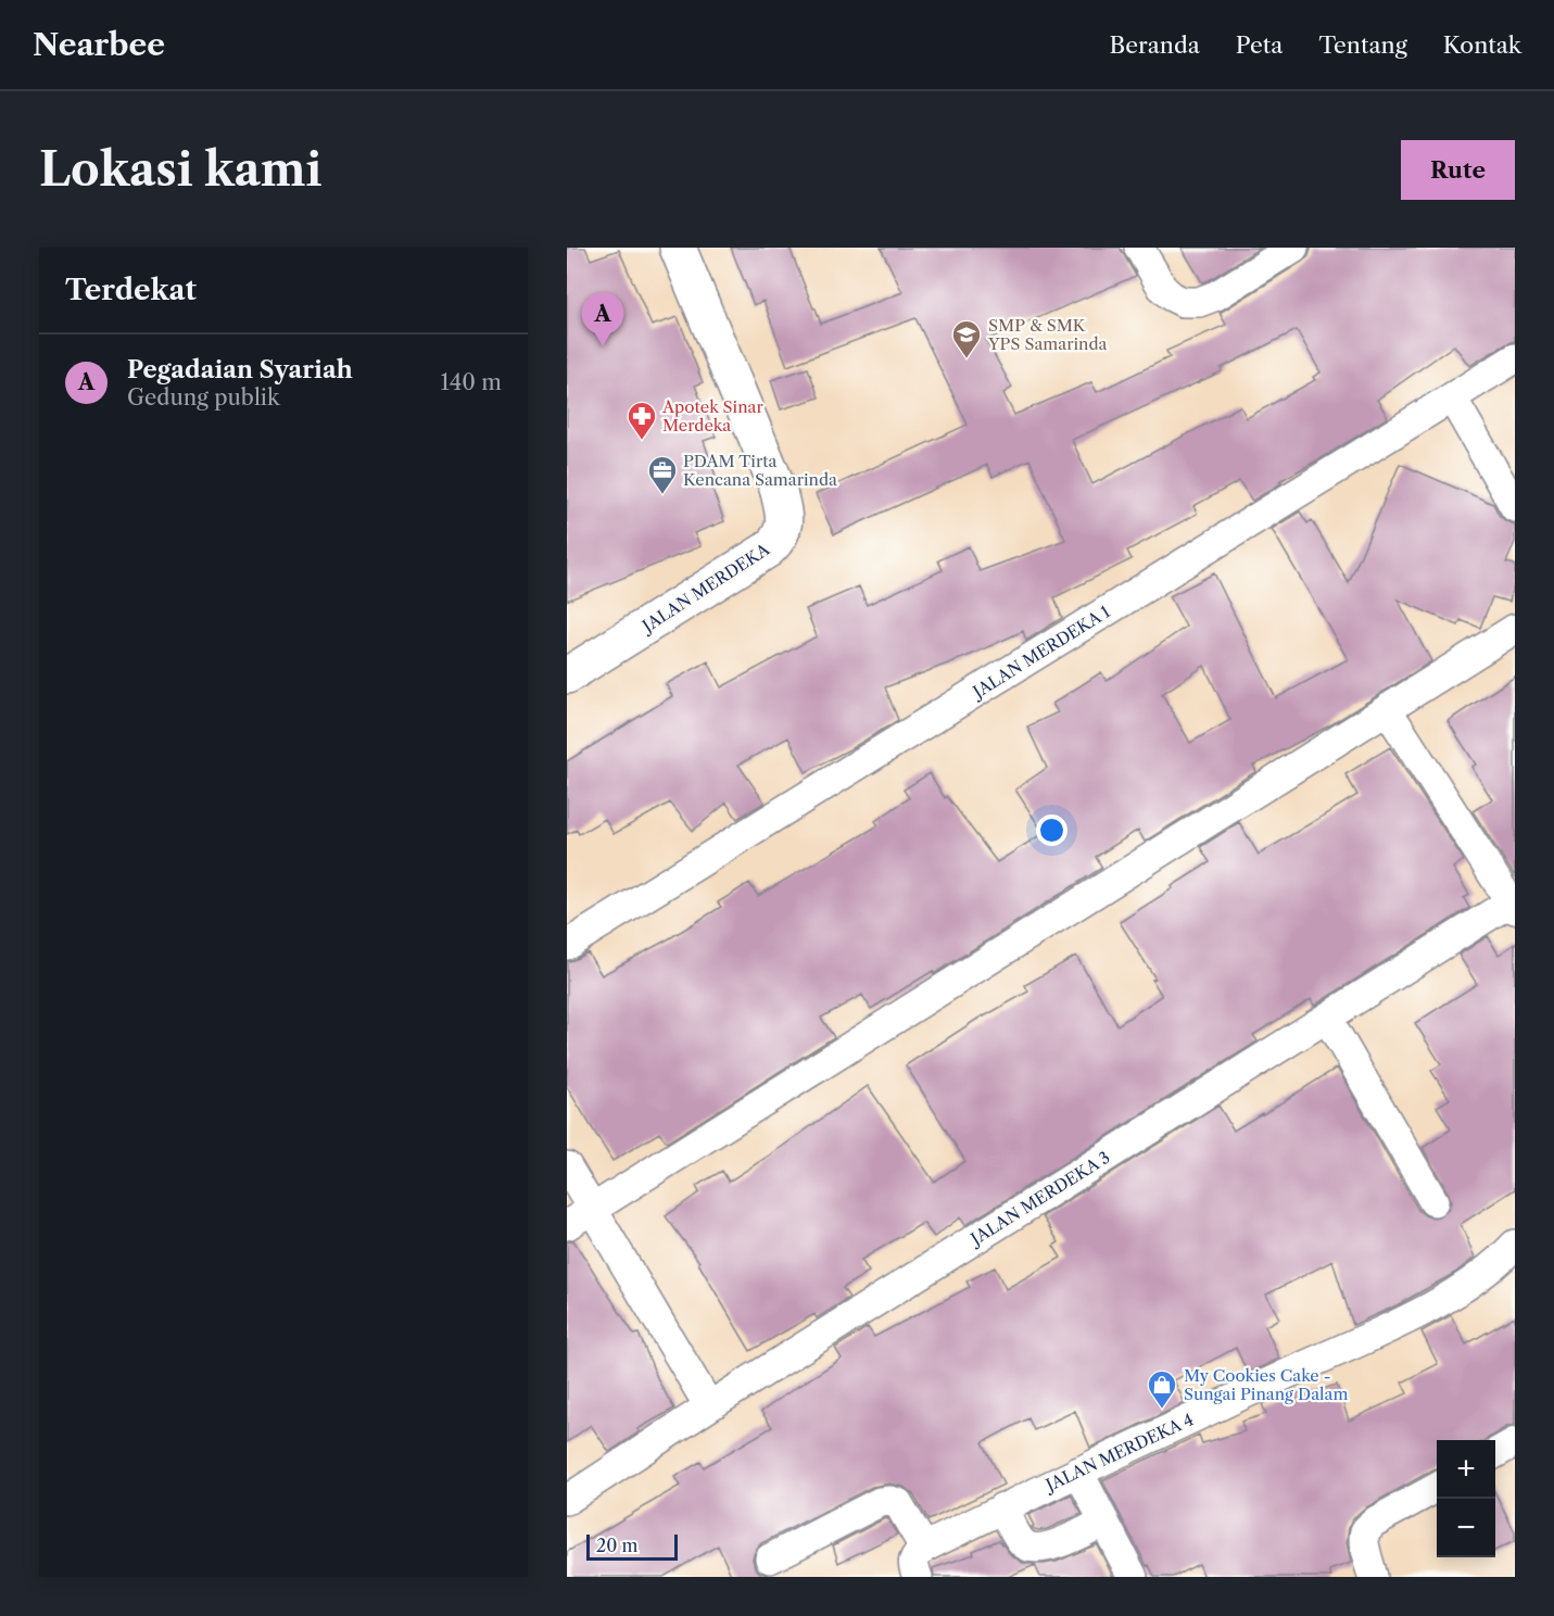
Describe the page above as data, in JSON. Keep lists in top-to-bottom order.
{
  "streets": {
    "street": [
      "JALAN MERDEKA",
      "JALAN MERDEKA 1",
      "JALAN MERDEKA 3",
      "JALAN MERDEKA 4"
    ]
  },
  "places": {
    "school or university": ["SMP & SMK YPS Samarinda"],
    "pharmacy": ["Apotek Sinar Merdeka"],
    "office": ["PDAM Tirta Kencana Samarinda"],
    "shop": ["My Cookies Cake - Sungai Pinang Dalam"]
  },
  "scale_bar": "20 m",
  "page": {
    "header": "Nearbee",
    "nav": [
      "Beranda",
      "Peta",
      "Tentang",
      "Kontak"
    ],
    "buttons": "Rute",
    "title": "Lokasi kami",
    "heading": "Terdekat",
    "pins": "A",
    "list": [
      {
        "mark": "A",
        "name": "Pegadaian Syariah",
        "note": "Gedung publik",
        "value": "140 m"
      }
    ],
    "map_buttons": ["+", "−"],
    "scale": "20 m"
  }
}
